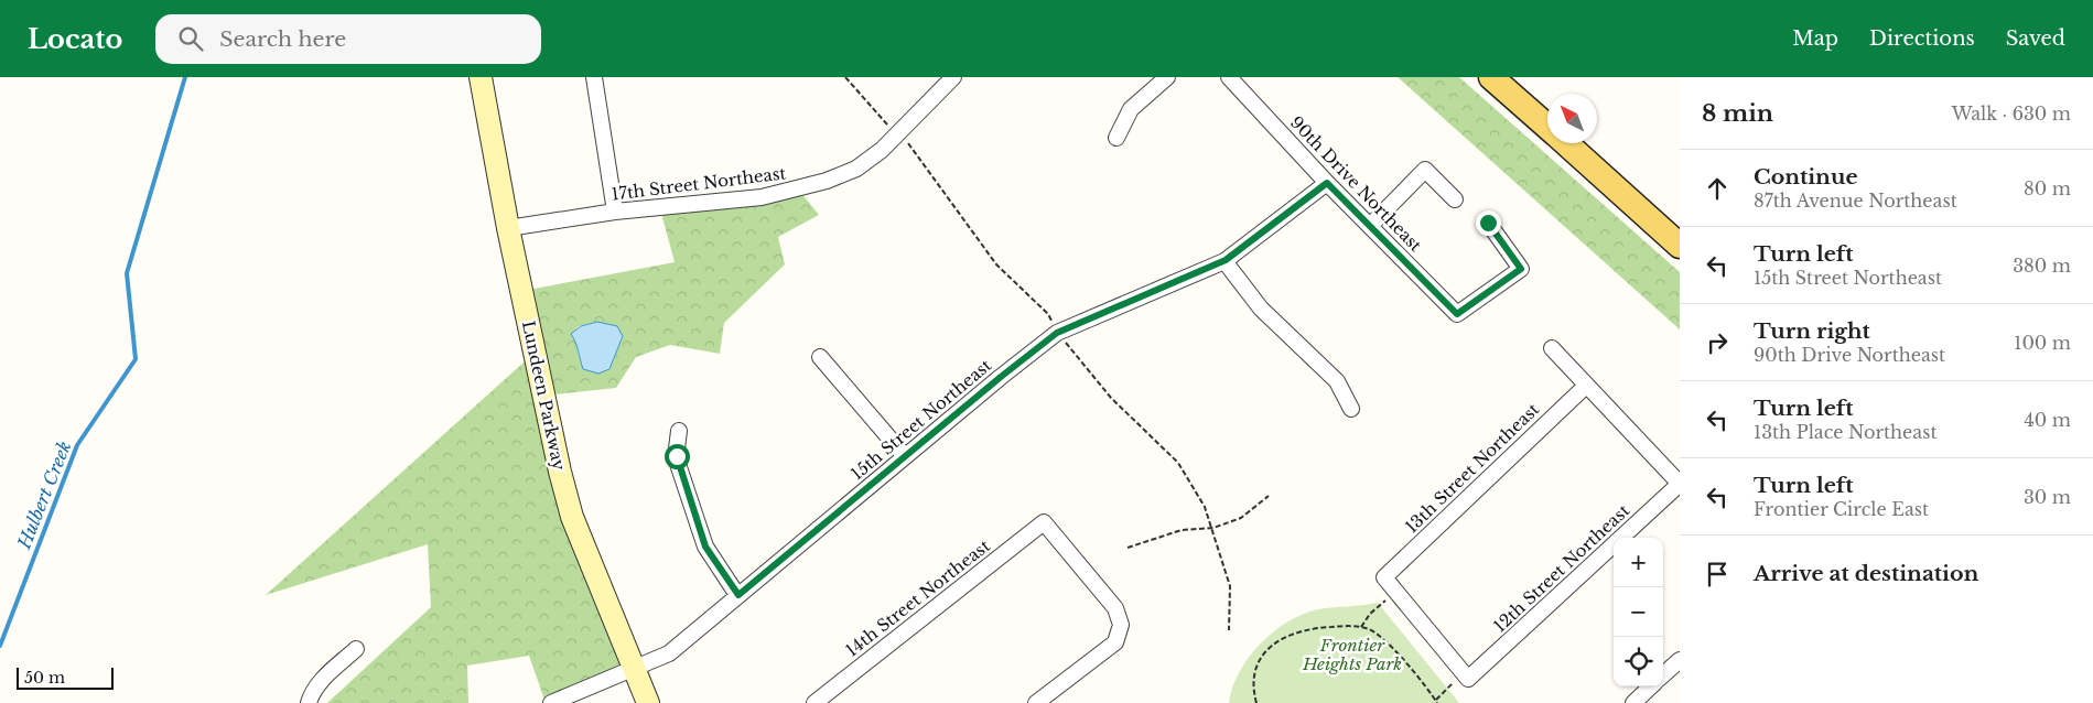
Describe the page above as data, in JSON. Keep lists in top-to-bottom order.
{
  "streets": {
    "main road": ["Lundeen Parkway"],
    "street": [
      "17th Street Northeast",
      "90th Drive Northeast",
      "15th Street Northeast",
      "13th Street Northeast",
      "12th Street Northeast",
      "14th Street Northeast"
    ]
  },
  "crossings": [
    ["17th Street Northeast", "Lundeen Parkway"],
    ["90th Drive Northeast", "15th Street Northeast"],
    ["Lundeen Parkway", "15th Street Northeast"]
  ],
  "water": ["Hulbert Creek"],
  "parks": ["Frontier Heights Park"],
  "scale_bar": "50 m",
  "north": "top left",
  "page": {
    "header": "Locato",
    "search": "Search here",
    "nav": ["Map", "Directions", "Saved"],
    "heading": ["8 min", "Walk · 630 m"],
    "list": [
      ["Continue", "87th Avenue Northeast", "80 m"],
      ["Turn left", "15th Street Northeast", "380 m"],
      ["Turn right", "90th Drive Northeast", "100 m"],
      ["Turn left", "13th Place Northeast", "40 m"],
      ["Turn left", "Frontier Circle East", "30 m"],
      "Arrive at destination"
    ],
    "map_buttons": ["+", "−"],
    "scale": "50 m"
  }
}
